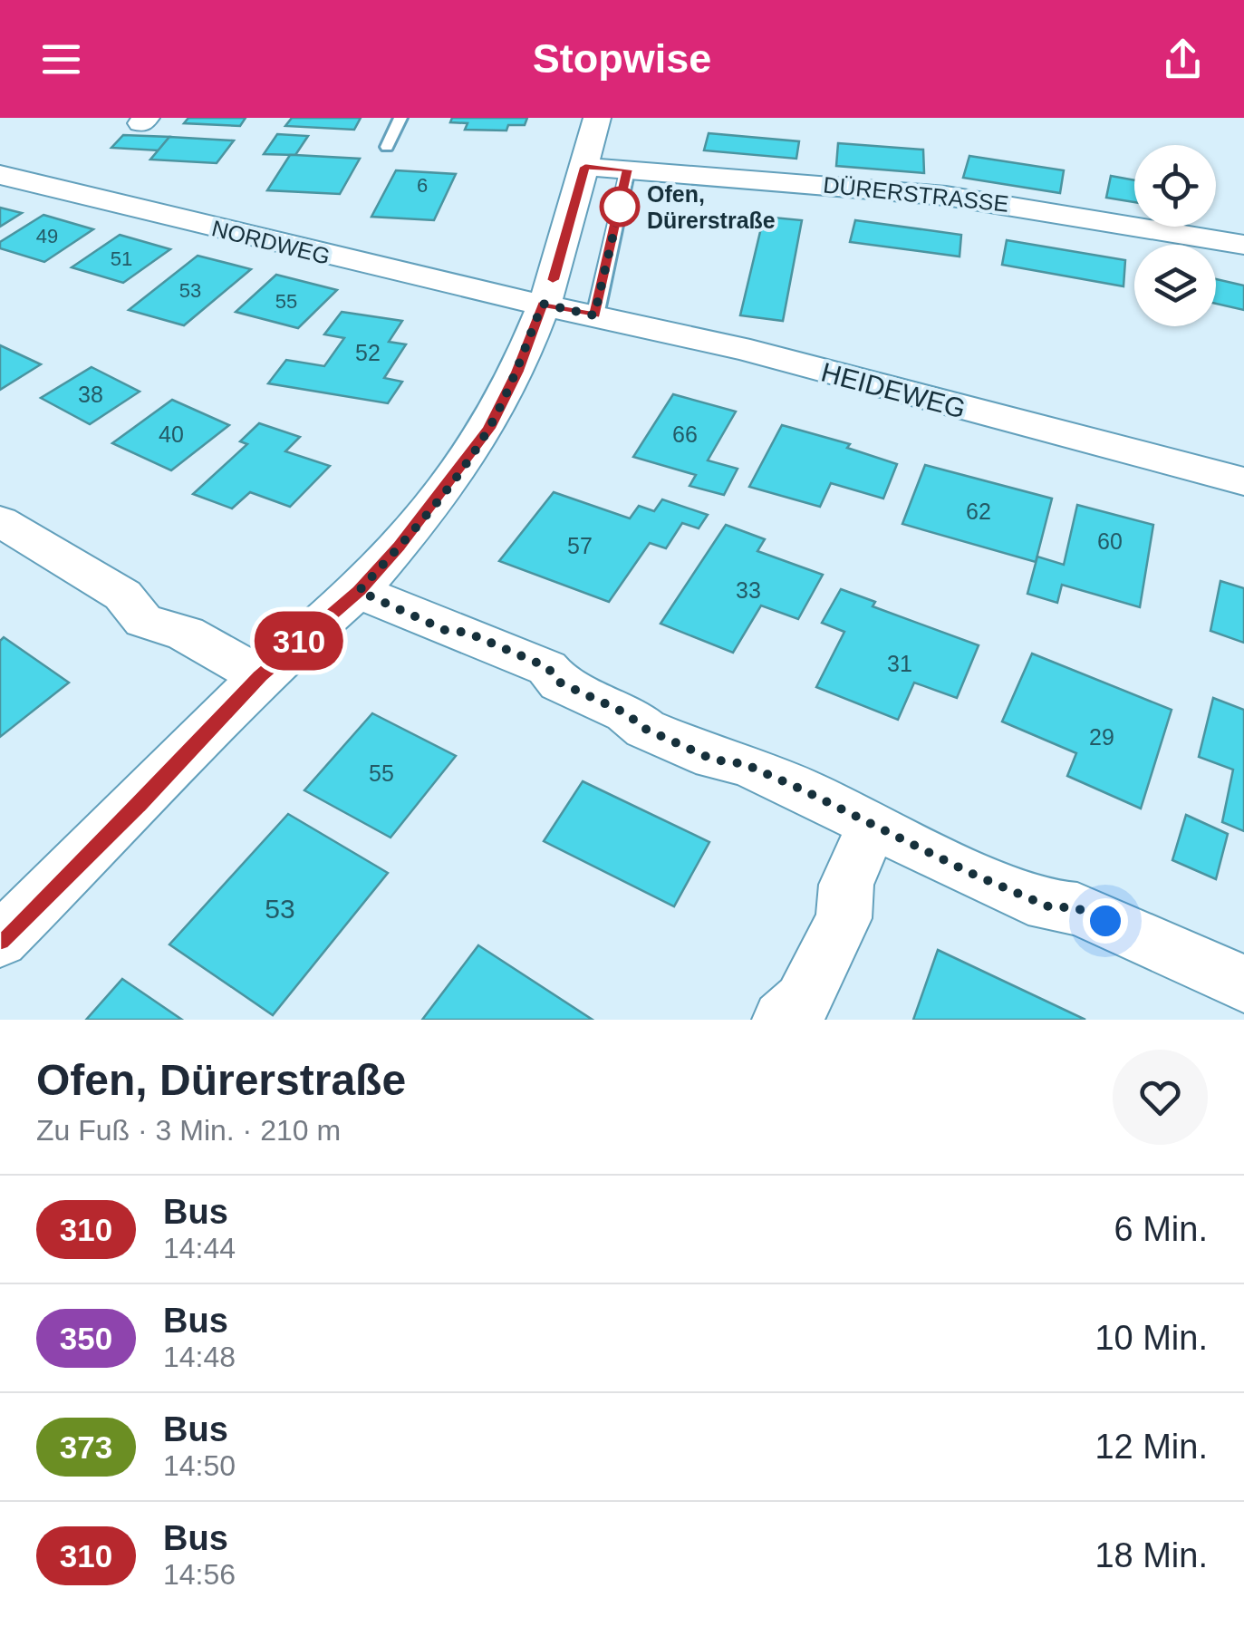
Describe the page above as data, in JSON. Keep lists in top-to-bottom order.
{
  "streets": {
    "street": ["DÜRERSTRASSE", "NORDWEG", "HEIDEWEG"]
  },
  "crossings": [
    ["NORDWEG", "HEIDEWEG"]
  ],
  "places": ["Ofen, Dürerstraße"],
  "lines": ["bus line 310"],
  "house_numbers": [
    "6",
    "49",
    "51",
    "53",
    "55",
    "52",
    "38",
    "40",
    "66",
    "62",
    "60",
    "57",
    "33",
    "31",
    "29",
    "55",
    "53"
  ],
  "page": {
    "header": "Stopwise",
    "on_map": "310",
    "heading": ["Ofen, Dürerstraße", "Zu Fuß · 3 Min. · 210 m"],
    "list": [
      {
        "mark": "310",
        "name": "Bus",
        "note": "14:44",
        "value": "6 Min."
      },
      {
        "mark": "350",
        "name": "Bus",
        "note": "14:48",
        "value": "10 Min."
      },
      {
        "mark": "373",
        "name": "Bus",
        "note": "14:50",
        "value": "12 Min."
      },
      {
        "mark": "310",
        "name": "Bus",
        "note": "14:56",
        "value": "18 Min."
      }
    ]
  }
}
